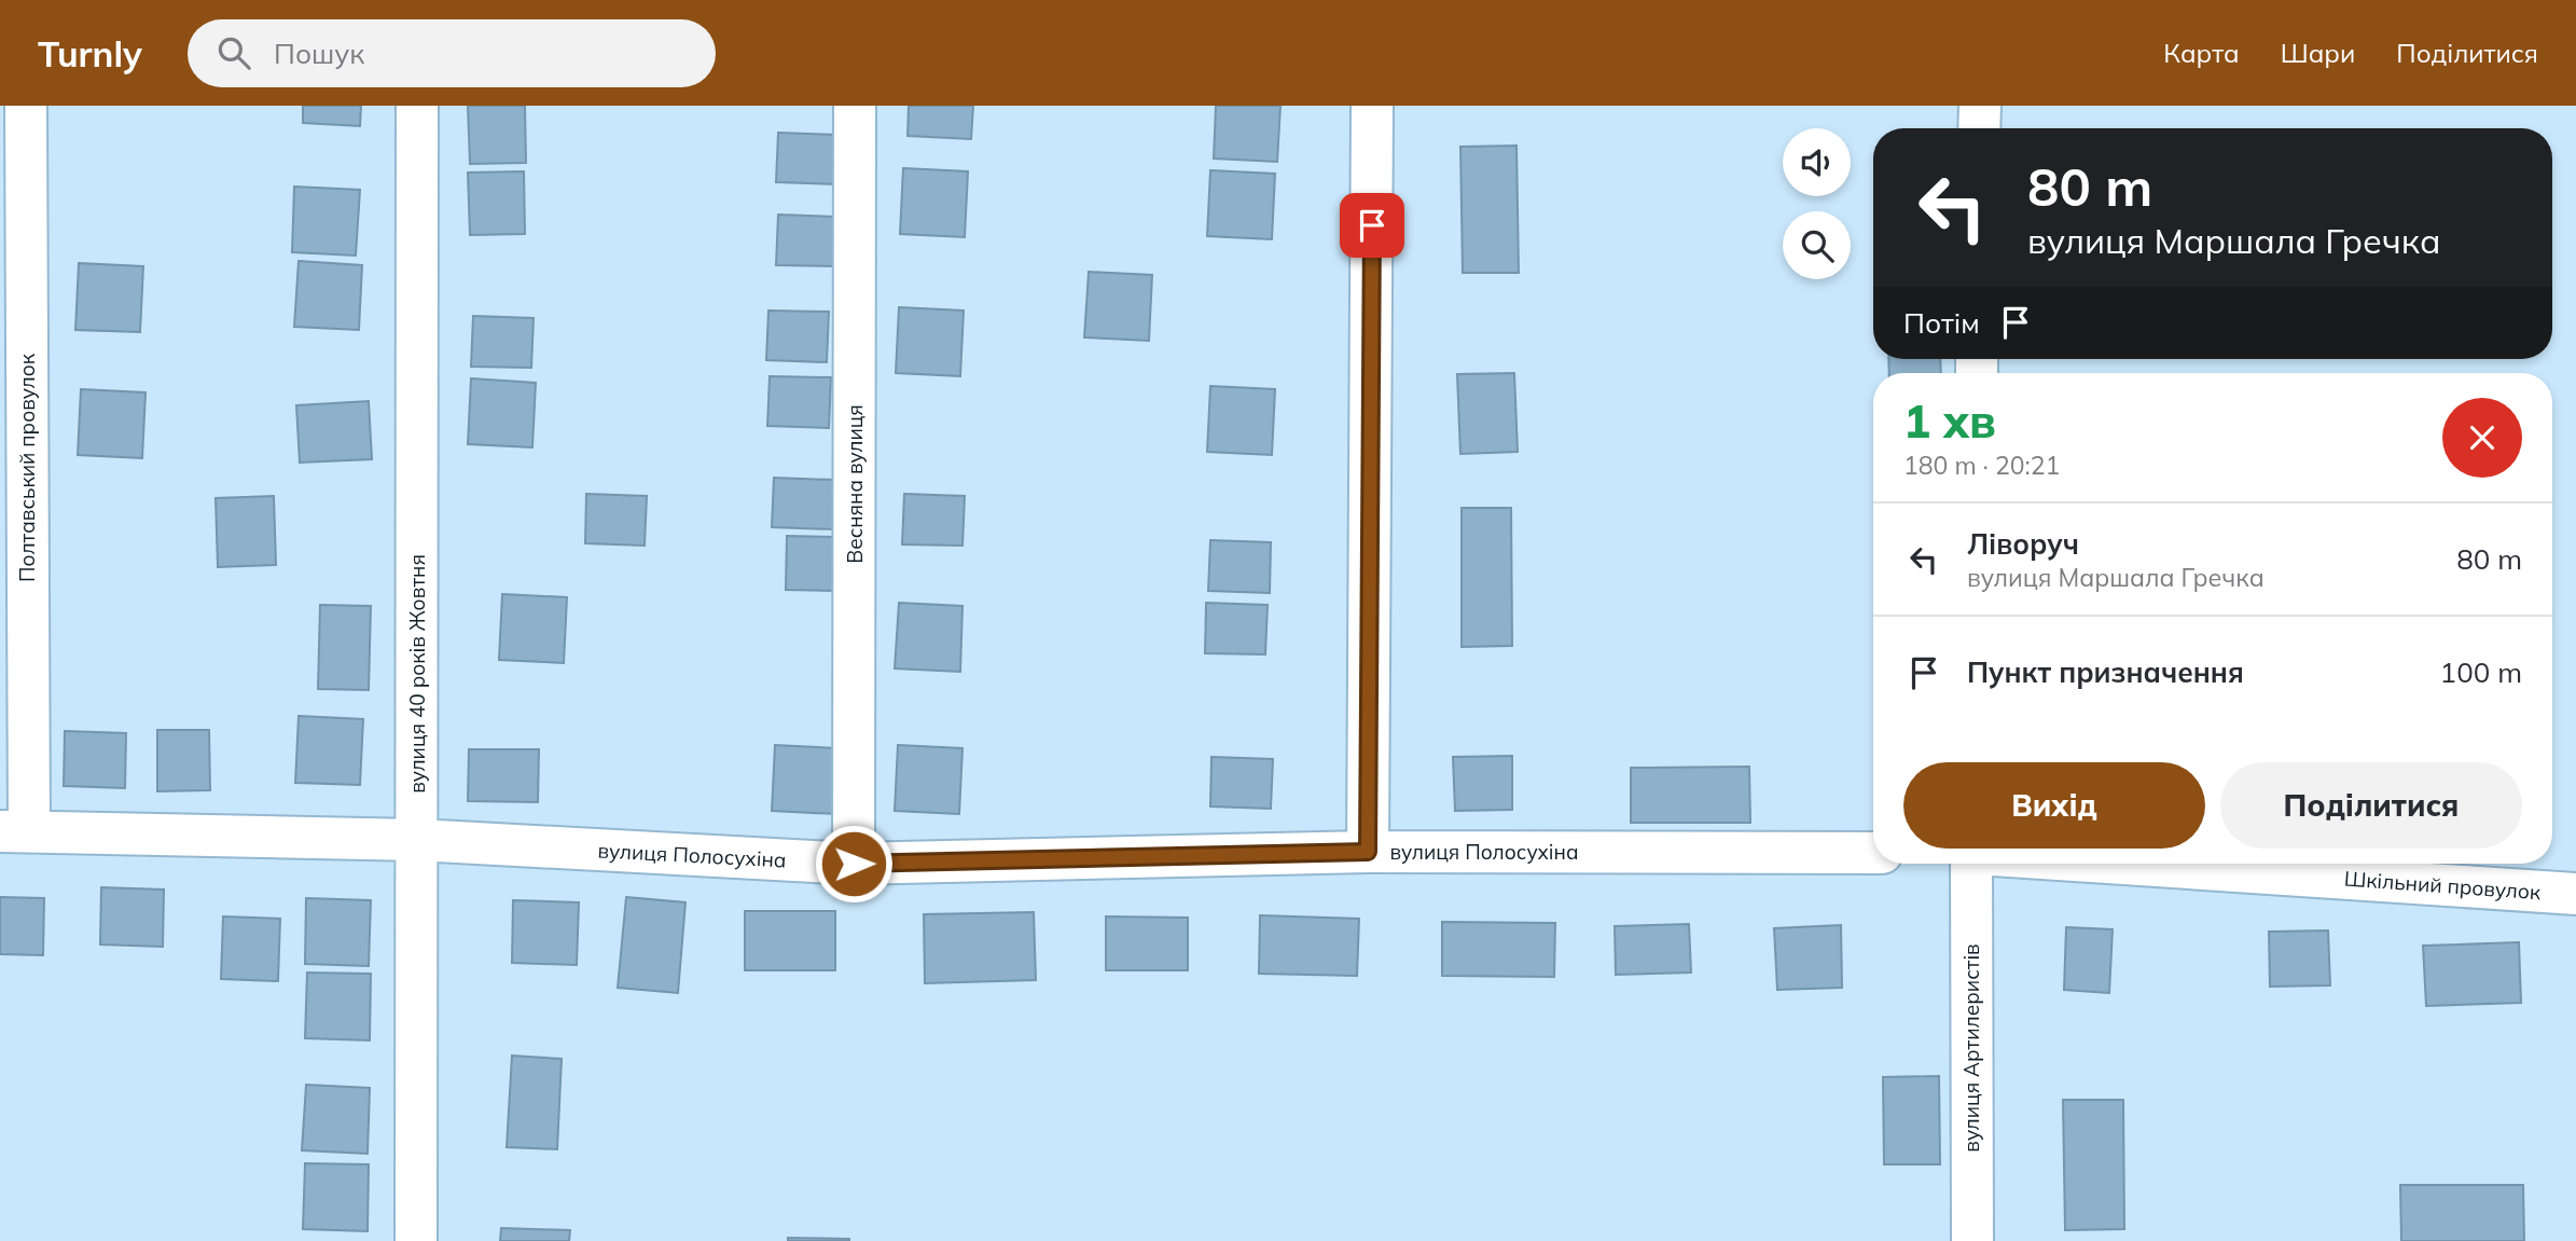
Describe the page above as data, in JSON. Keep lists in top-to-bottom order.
{
  "streets": {
    "street": [
      "Полтавський провулок",
      "Весняна вулиця",
      "вулиця 40 років Жовтня",
      "вулиця Полосухіна",
      "Шкільний провулок",
      "вулиця Артилеристів"
    ]
  },
  "crossings": [
    ["Полтавський провулок", "вулиця Полосухіна"],
    ["Весняна вулиця", "вулиця Полосухіна"],
    ["вулиця 40 років Жовтня", "вулиця Полосухіна"]
  ],
  "page": {
    "header": "Turnly",
    "search": "Пошук",
    "nav": ["Карта", "Шари", "Поділитися"],
    "turn": ["80 m", "вулиця Маршала Гречка"],
    "then": "Потім",
    "heading": ["1 хв", "180 m · 20:21"],
    "list": [
      {
        "name": "Ліворуч",
        "note": "вулиця Маршала Гречка",
        "value": "80 m"
      },
      {
        "name": "Пункт призначення",
        "value": "100 m"
      }
    ],
    "buttons": ["Вихід", "Поділитися"]
  }
}
